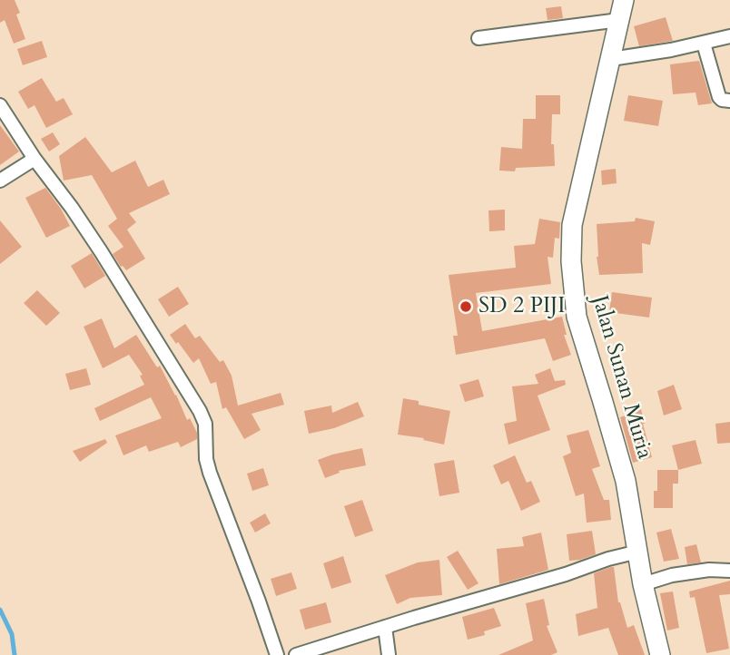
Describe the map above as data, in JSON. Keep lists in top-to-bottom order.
{
  "streets": {
    "main road": ["Jalan Sunan Muria"]
  },
  "places": ["SD 2 PIJI"]
}
